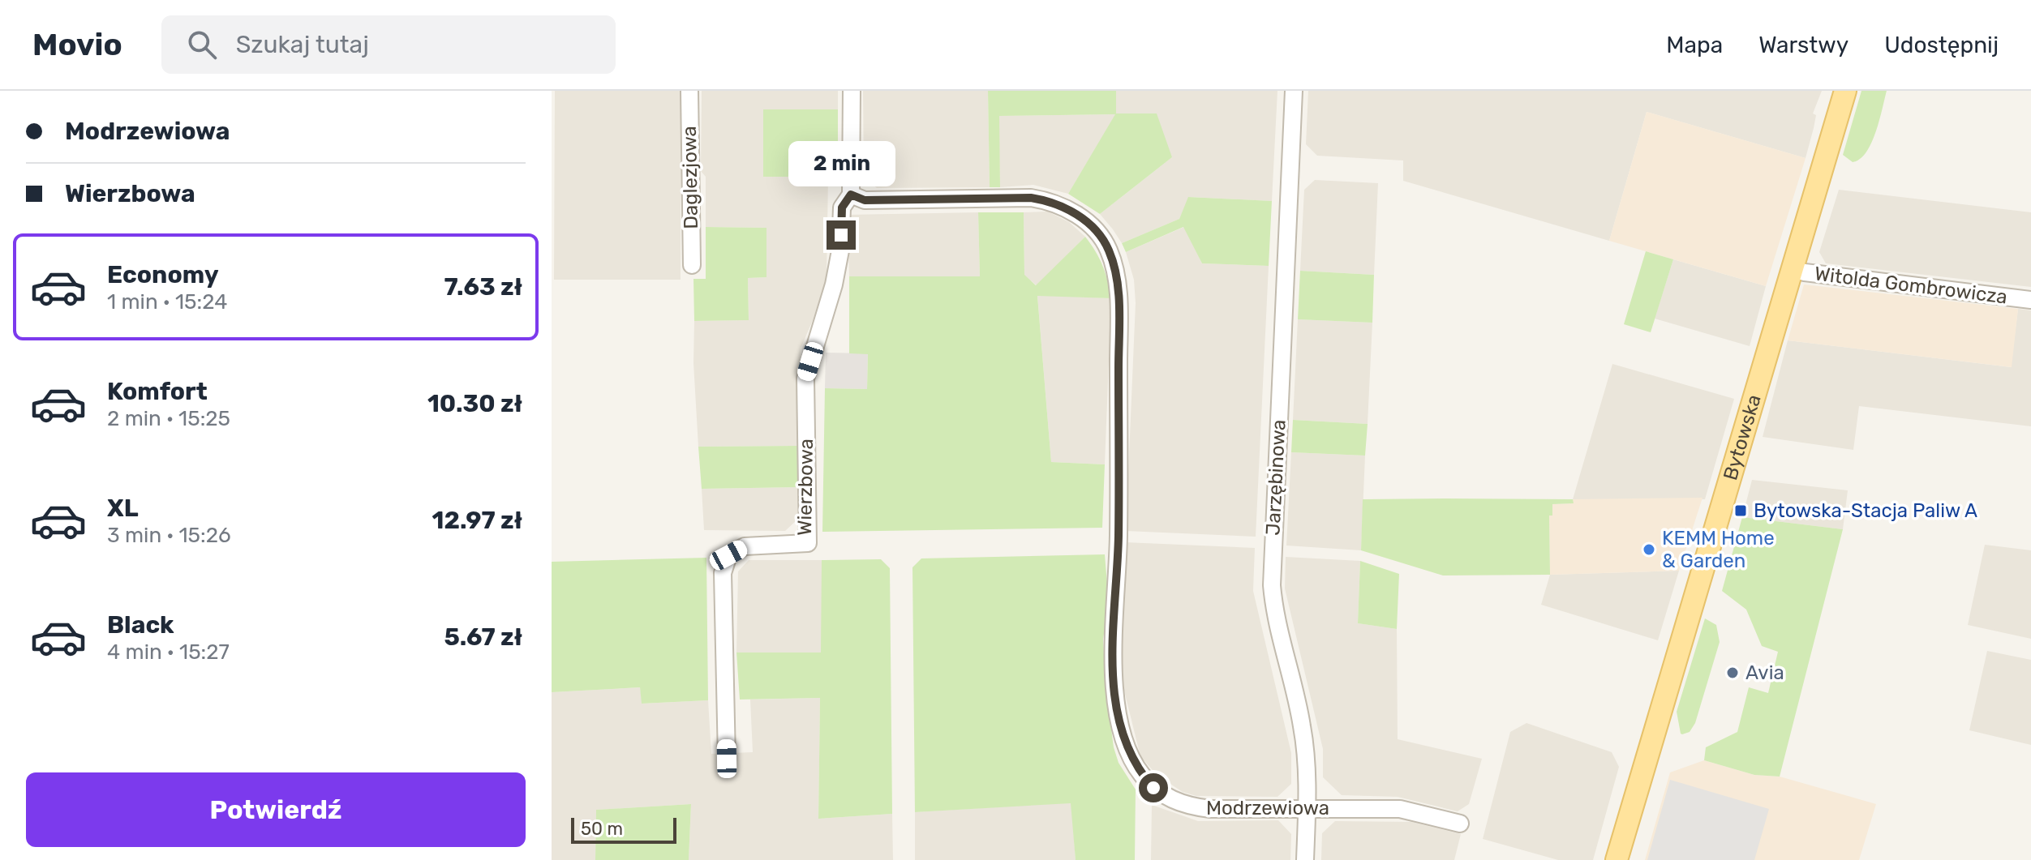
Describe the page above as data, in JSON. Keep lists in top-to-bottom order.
{
  "streets": {
    "main road": ["Bytowska"],
    "street": [
      "Daglezjowa",
      "Witolda Gombrowicza",
      "Jarzębinowa",
      "Wierzbowa",
      "Modrzewiowa"
    ]
  },
  "crossings": [
    ["Witolda Gombrowicza", "Bytowska"],
    ["Jarzębinowa", "Modrzewiowa"],
    ["Wierzbowa", "Modrzewiowa"]
  ],
  "places": {
    "transit": ["Bytowska-Stacja Paliw A"],
    "other": ["KEMM Home & Garden", "Avia"]
  },
  "scale_bar": "50 m",
  "page": {
    "header": "Movio",
    "search": "Szukaj tutaj",
    "nav": ["Mapa", "Warstwy", "Udostępnij"],
    "banner": ["Modrzewiowa", "Wierzbowa"],
    "bubble": "2 min",
    "list": [
      {
        "name": "Economy",
        "note": "1 min · 15:24",
        "value": "7.63 zł"
      },
      {
        "name": "Komfort",
        "note": "2 min · 15:25",
        "value": "10.30 zł"
      },
      {
        "name": "XL",
        "note": "3 min · 15:26",
        "value": "12.97 zł"
      },
      {
        "name": "Black",
        "note": "4 min · 15:27",
        "value": "5.67 zł"
      }
    ],
    "buttons": "Potwierdź",
    "scale": "50 m"
  }
}
